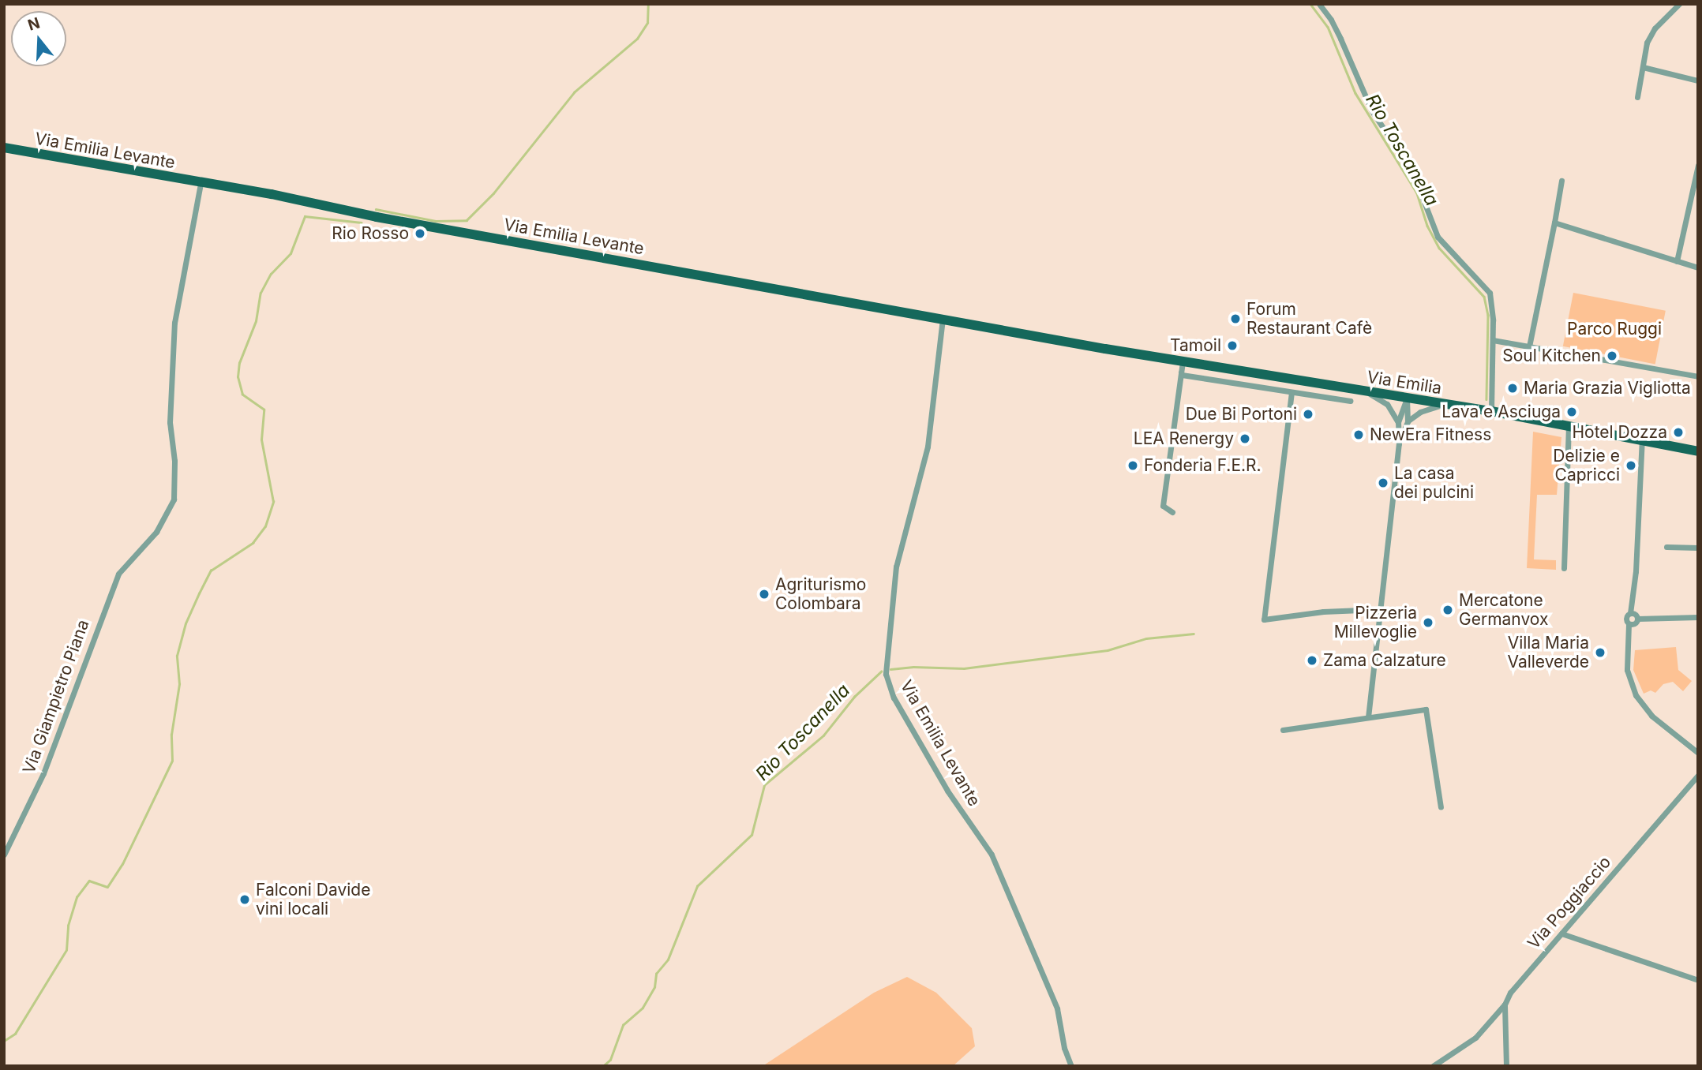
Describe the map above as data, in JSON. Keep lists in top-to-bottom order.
{
  "streets": {
    "main road": ["Via Emilia Levante", "Via Emilia"],
    "street": ["Via Giampietro Piana", "Via Poggiaccio"]
  },
  "crossings": [
    ["Via Emilia Levante", "Via Emilia"],
    ["Via Emilia Levante", "Via Giampietro Piana"]
  ],
  "water": ["Rio Toscanella"],
  "parks": ["Parco Ruggi"],
  "places": [
    "Rio Rosso",
    "Forum Restaurant Cafè",
    "Tamoil",
    "Soul Kitchen",
    "Maria Grazia Vigliotta",
    "Lava e Asciuga",
    "Due Bi Portoni",
    "Hotel Dozza",
    "NewEra Fitness",
    "LEA Renergy",
    "Fonderia F.E.R.",
    "Delizie e Capricci",
    "La casa dei pulcini",
    "Agriturismo Colombara",
    "Mercatone Germanvox",
    "Pizzeria Millevoglie",
    "Villa Maria Valleverde",
    "Zama Calzature",
    "Falconi Davide vini locali"
  ],
  "north": "top"
}
